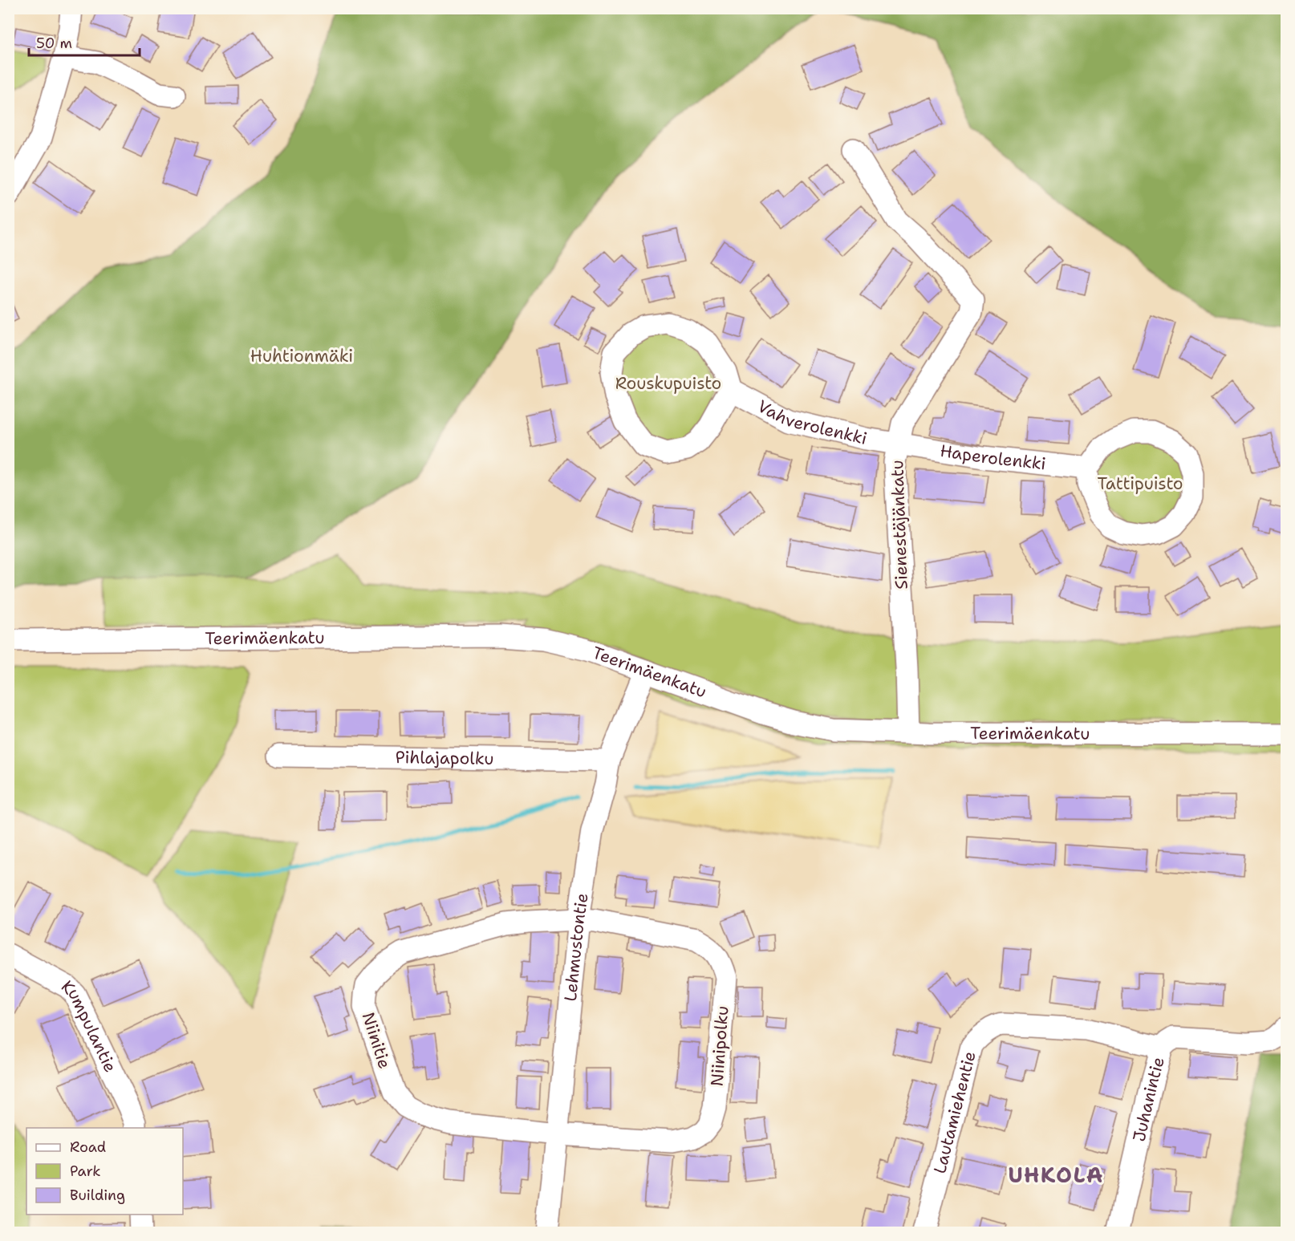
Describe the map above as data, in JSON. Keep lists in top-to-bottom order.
{
  "streets": {
    "street": [
      "Vahverolenkki",
      "Haperolenkki",
      "Sienestäjänkatu",
      "Teerimäenkatu",
      "Pihlajapolku",
      "Lehmustontie",
      "Kumpulantie",
      "Niinitie",
      "Niinipolku",
      "Juhanintie",
      "Lautamiehentie"
    ]
  },
  "crossings": [
    ["Vahverolenkki", "Haperolenkki"],
    ["Vahverolenkki", "Sienestäjänkatu"],
    ["Haperolenkki", "Sienestäjänkatu"],
    ["Sienestäjänkatu", "Teerimäenkatu"],
    ["Teerimäenkatu", "Lehmustontie"],
    ["Pihlajapolku", "Lehmustontie"],
    ["Lehmustontie", "Niinitie"],
    ["Lehmustontie", "Niinipolku"],
    ["Niinitie", "Niinipolku"],
    ["Juhanintie", "Lautamiehentie"]
  ],
  "districts": ["UHKOLA"],
  "parks": ["Huhtionmäki", "Rouskupuisto", "Tattipuisto"],
  "legend": ["Road", "Park", "Building"],
  "scale_bar": "50 m"
}
